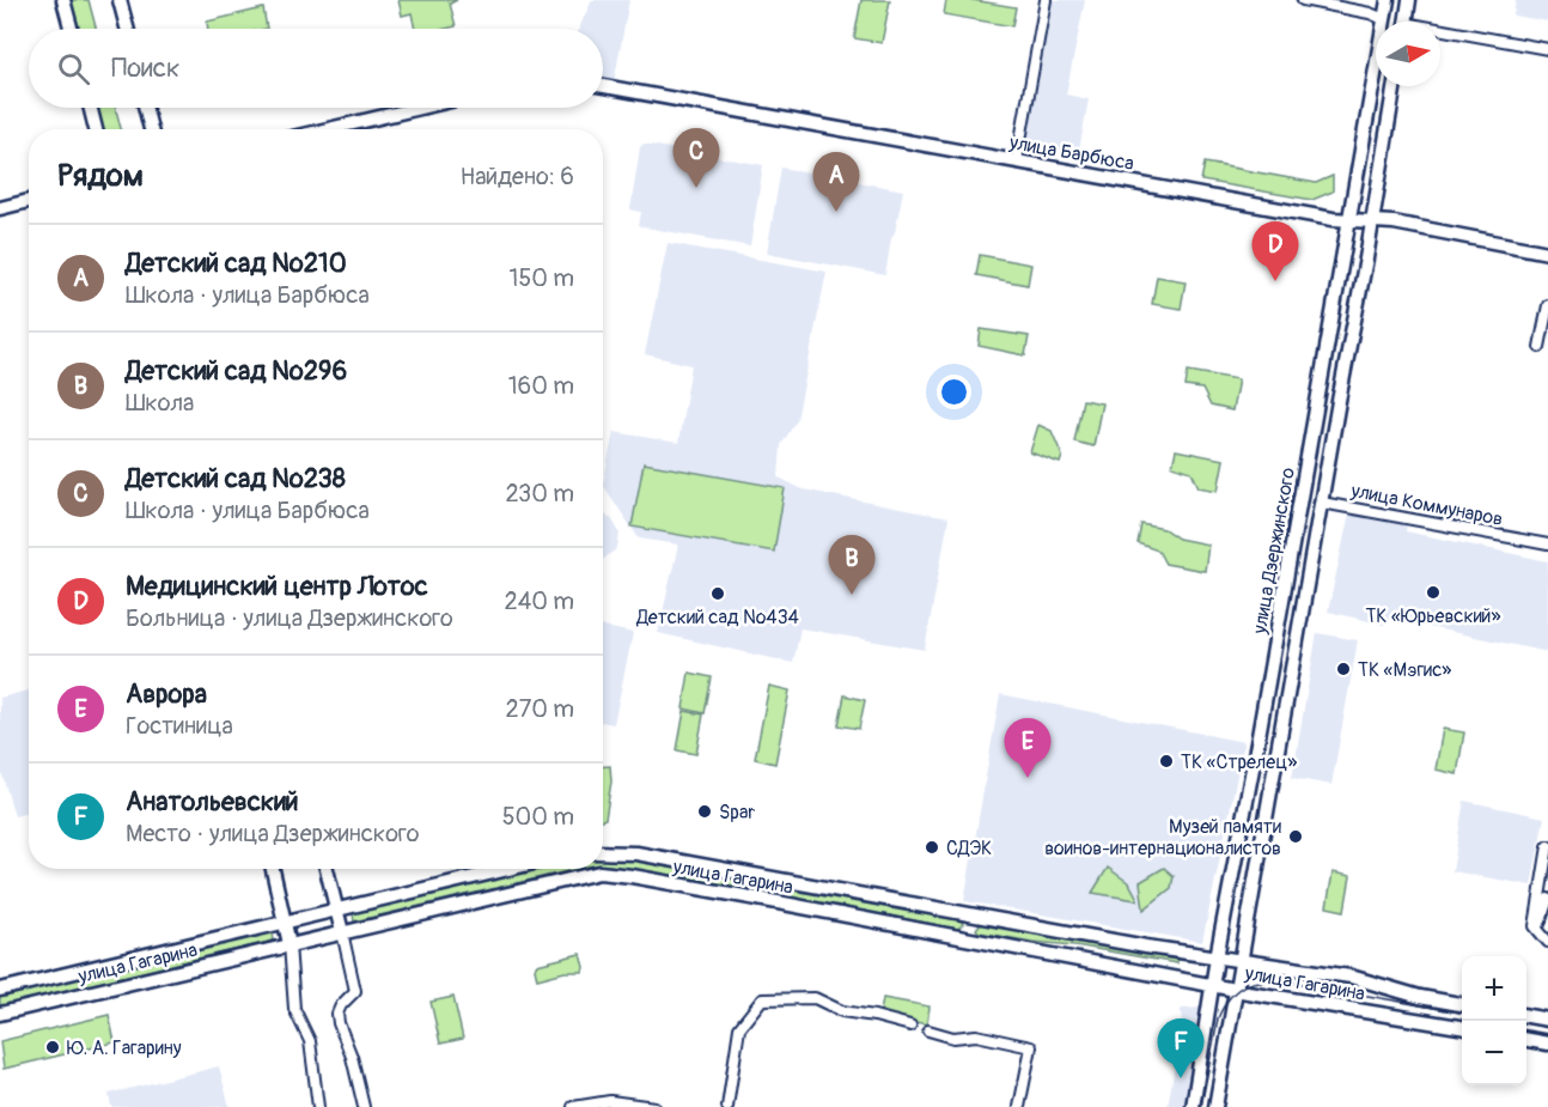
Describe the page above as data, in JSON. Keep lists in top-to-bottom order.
{
  "streets": {
    "main road": [
      "улица Барбюса",
      "улица Коммунаров",
      "улица Дзержинского",
      "улица Гагарина"
    ]
  },
  "crossings": [
    ["улица Барбюса", "улица Дзержинского"],
    ["улица Коммунаров", "улица Дзержинского"],
    ["улица Дзержинского", "улица Гагарина"]
  ],
  "places": [
    "ТК «Юрьевский»",
    "Детский сад №434",
    "ТК «Мэгис»",
    "ТК «Стрелец»",
    "Spar",
    "Музей памяти воинов-интернационалистов",
    "СДЭК",
    "Ю. А. Гагарину"
  ],
  "north": "right",
  "page": {
    "search": "Поиск",
    "pins": [
      "C",
      "A",
      "D",
      "B",
      "E",
      "F"
    ],
    "heading": ["Рядом", "Найдено: 6"],
    "list": [
      {
        "mark": "A",
        "name": "Детский сад №210",
        "note": "Школа · улица Барбюса",
        "value": "150 m"
      },
      {
        "mark": "B",
        "name": "Детский сад №296",
        "note": "Школа",
        "value": "160 m"
      },
      {
        "mark": "C",
        "name": "Детский сад №238",
        "note": "Школа · улица Барбюса",
        "value": "230 m"
      },
      {
        "mark": "D",
        "name": "Медицинский центр Лотос",
        "note": "Больница · улица Дзержинского",
        "value": "240 m"
      },
      {
        "mark": "E",
        "name": "Аврора",
        "note": "Гостиница",
        "value": "270 m"
      },
      {
        "mark": "F",
        "name": "Анатольевский",
        "note": "Место · улица Дзержинского",
        "value": "500 m"
      }
    ],
    "map_buttons": ["+", "−"]
  }
}
